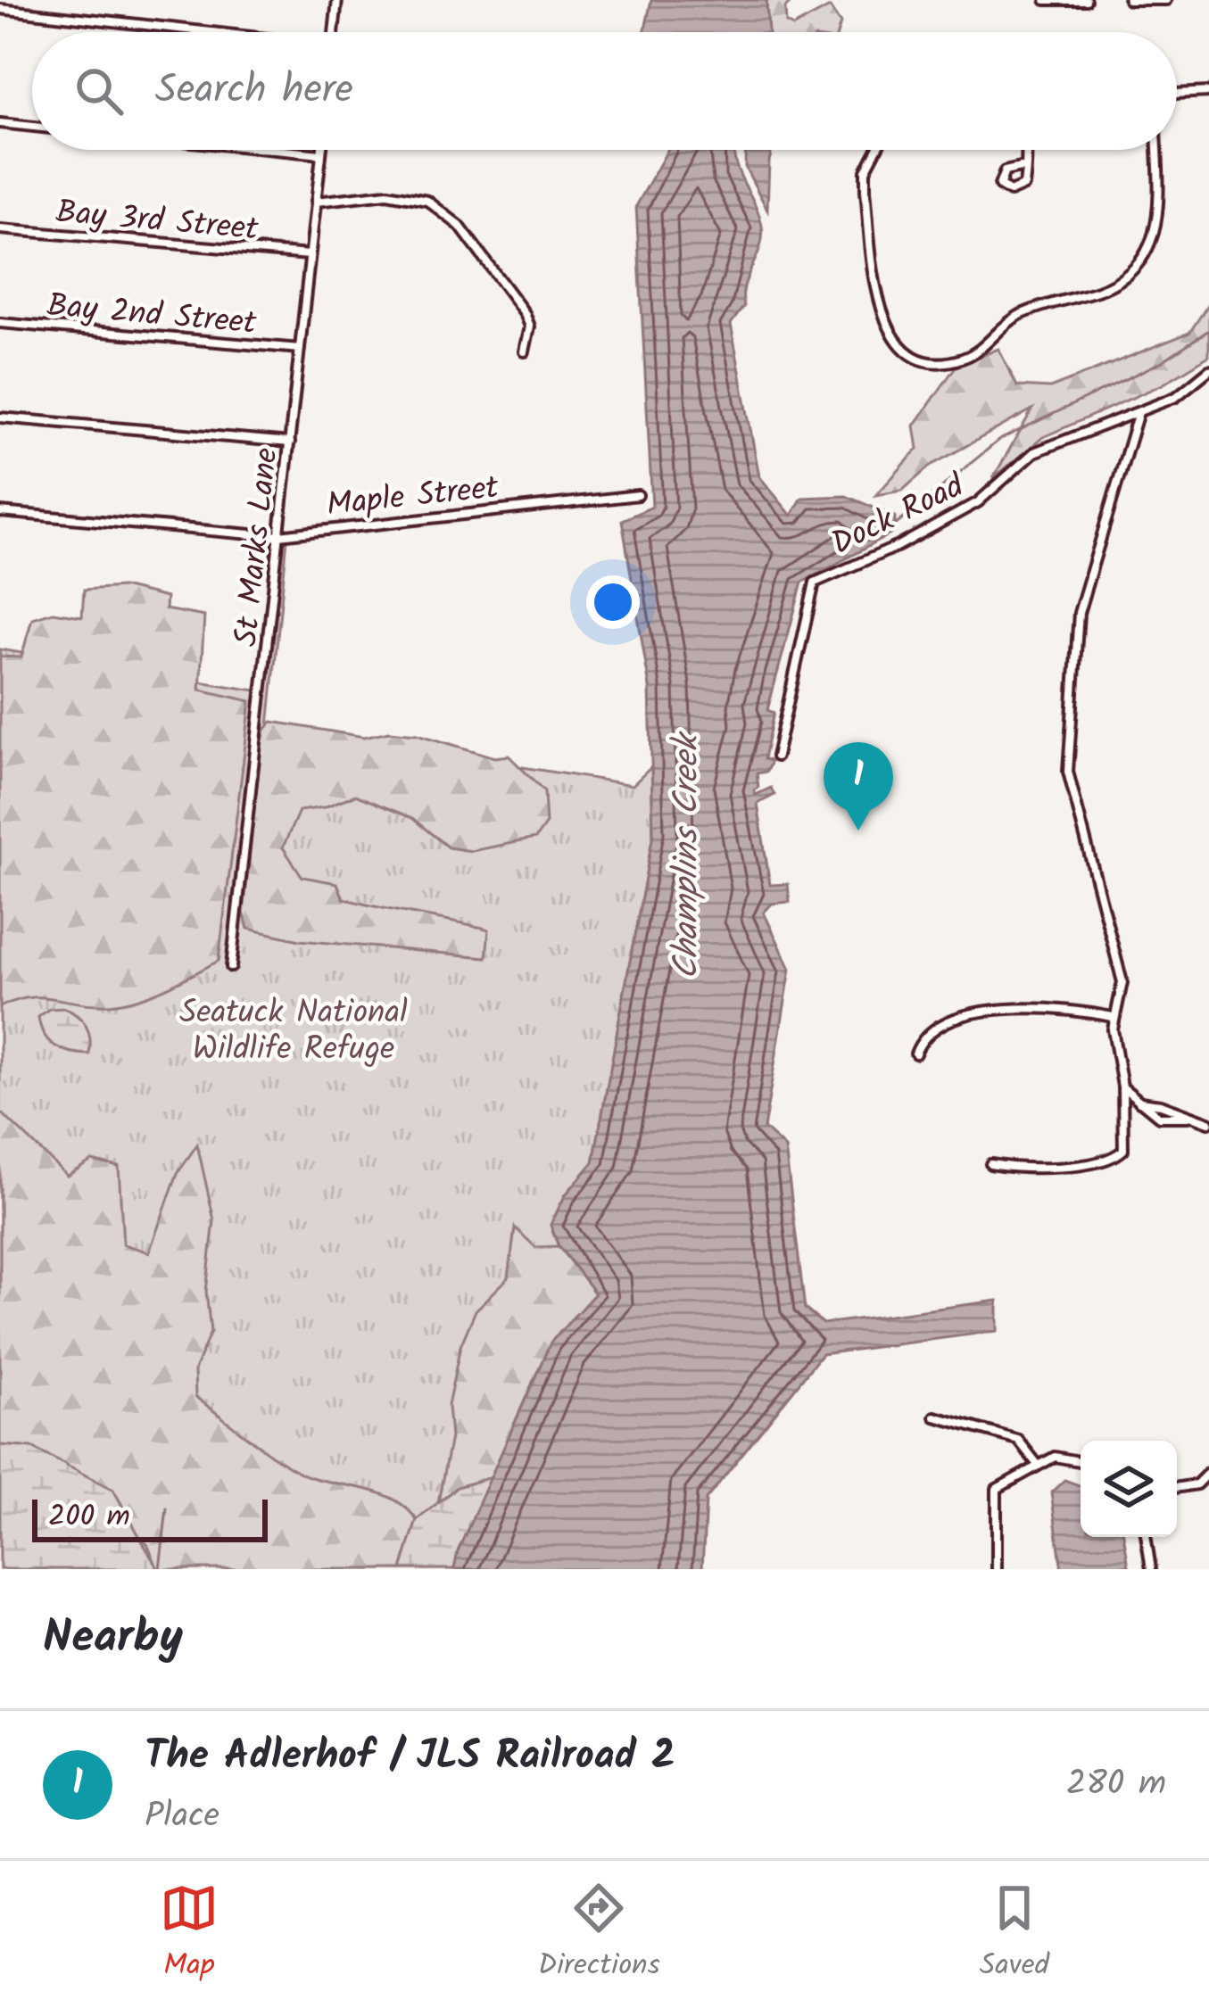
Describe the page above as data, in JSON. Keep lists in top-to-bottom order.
{
  "streets": {
    "street": [
      "Bay 3rd Street",
      "Bay 2nd Street",
      "Maple Street",
      "Dock Road",
      "St Marks Lane"
    ]
  },
  "crossings": [
    ["Bay 3rd Street", "St Marks Lane"],
    ["Bay 2nd Street", "St Marks Lane"],
    ["Maple Street", "St Marks Lane"]
  ],
  "water": ["Champlins Creek"],
  "parks": ["Seatuck National Wildlife Refuge"],
  "scale_bar": "200 m",
  "page": {
    "search": "Search here",
    "pins": "1",
    "scale": "200 m",
    "heading": "Nearby",
    "list": [
      {
        "mark": "1",
        "name": "The Adlerhof / JLS Railroad 2",
        "note": "Place",
        "value": "280 m"
      }
    ],
    "nav": ["Map", "Directions", "Saved"]
  }
}
